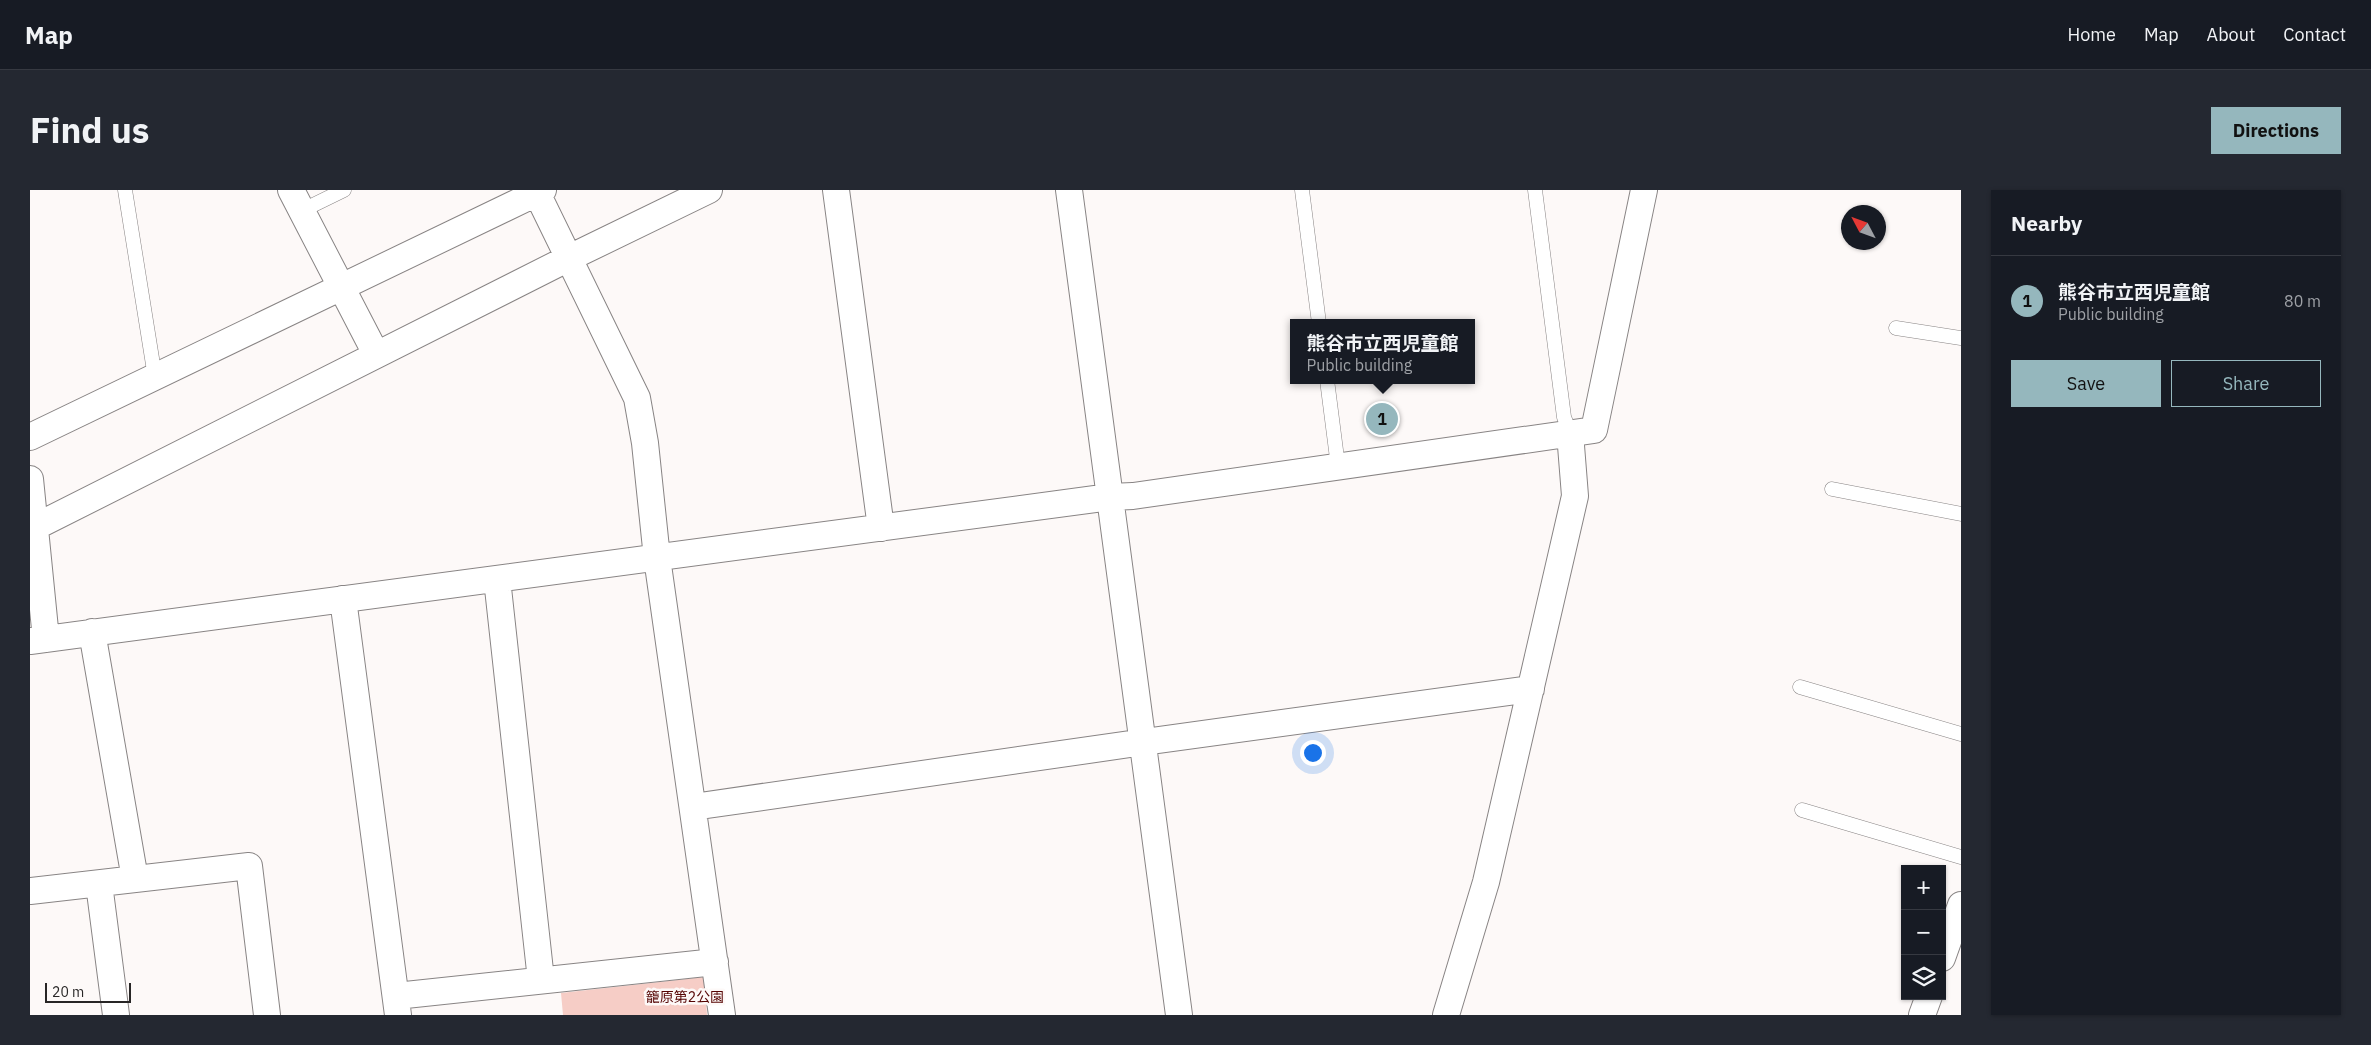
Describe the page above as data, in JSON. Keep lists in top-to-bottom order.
{
  "parks": ["籠原第2公園"],
  "scale_bar": "20 m",
  "north": "top left",
  "page": {
    "header": "Map",
    "nav": [
      "Home",
      "Map",
      "About",
      "Contact"
    ],
    "title": "Find us",
    "buttons": [
      "Directions",
      ["Save", "Share"]
    ],
    "heading": "Nearby",
    "list": [
      {
        "mark": "1",
        "name": "熊谷市立西児童館",
        "note": "Public building",
        "value": "80 m"
      }
    ],
    "popup": ["熊谷市立西児童館", "Public building"],
    "pins": "1",
    "map_buttons": ["+", "−"],
    "scale": "20 m"
  }
}
